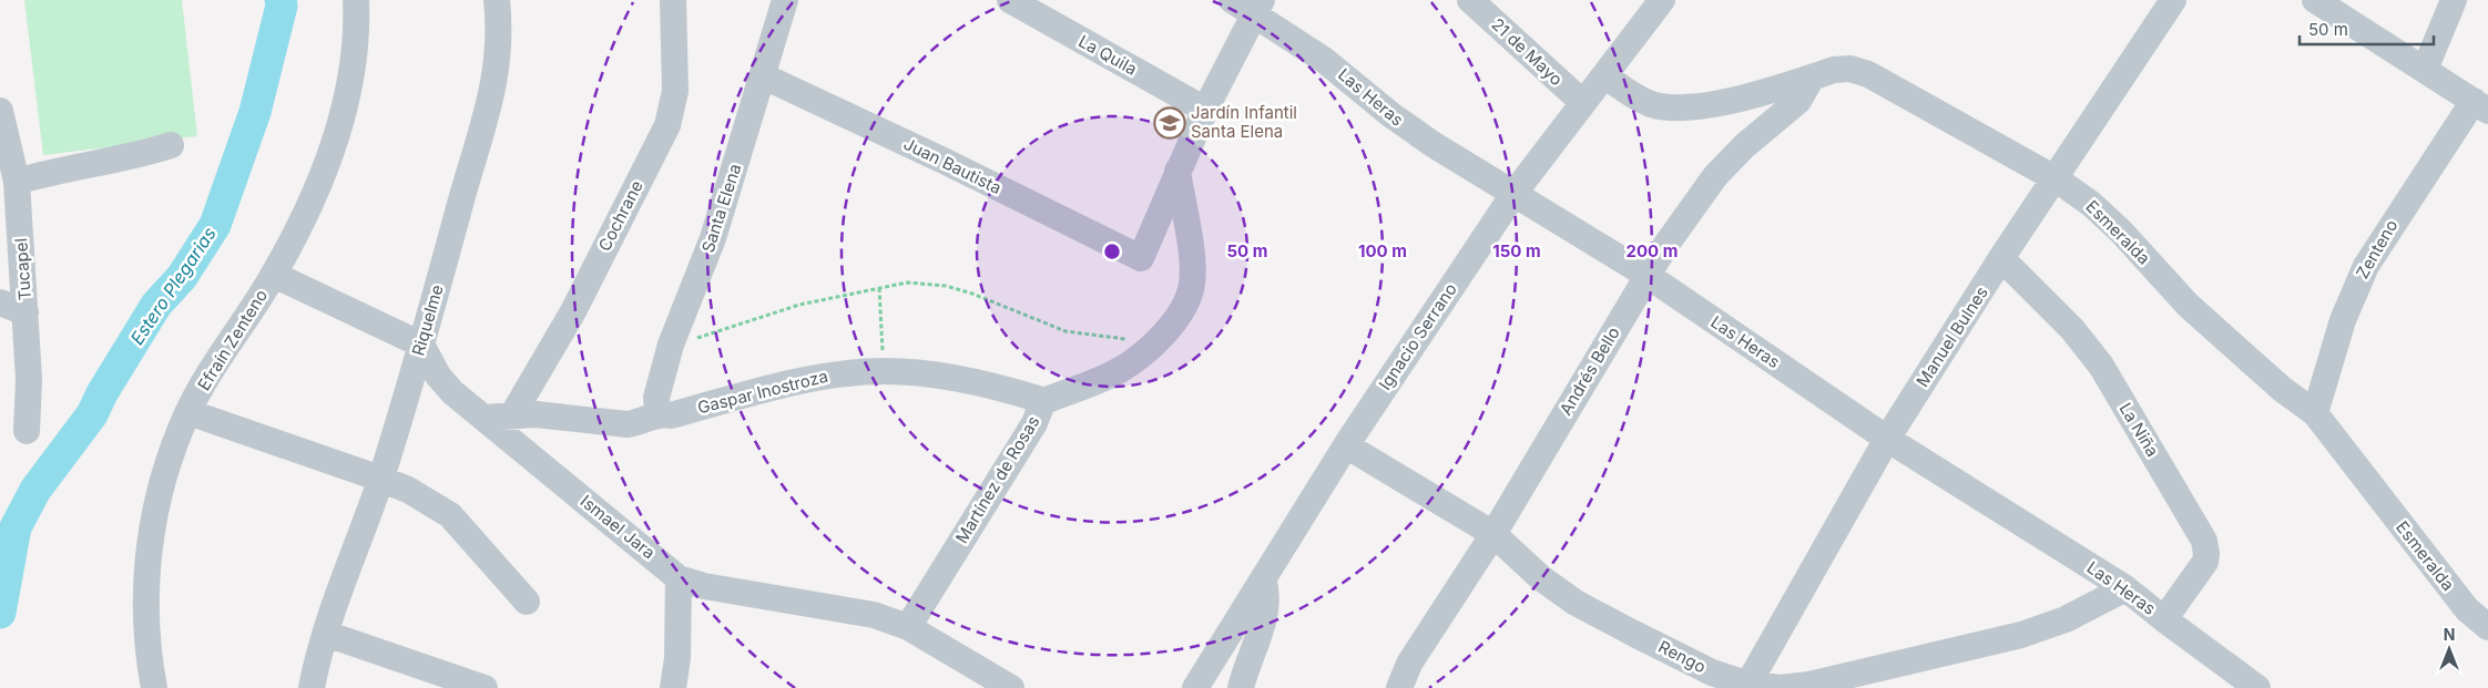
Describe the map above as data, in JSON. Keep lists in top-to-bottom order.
{
  "streets": {
    "street": [
      "21 de Mayo",
      "La Quila",
      "Las Heras",
      "Juan Bautista",
      "Santa Elena",
      "Cochrane",
      "Esmeralda",
      "Zenteno",
      "Tucapel",
      "Riquelme",
      "Ignacio Serrano",
      "Manuel Bulnes",
      "Efraín Zenteno",
      "Andrés Bello",
      "Gaspar Inostroza",
      "La Niña",
      "Martínez de Rosas",
      "Ismael Jara",
      "Rengo"
    ]
  },
  "crossings": [
    ["21 de Mayo", "Ignacio Serrano"],
    ["Las Heras", "Ignacio Serrano"],
    ["Las Heras", "Manuel Bulnes"],
    ["Las Heras", "Andrés Bello"],
    ["Las Heras", "La Niña"],
    ["Las Heras", "Rengo"],
    ["Juan Bautista", "Santa Elena"],
    ["Juan Bautista", "Martínez de Rosas"],
    ["Santa Elena", "Gaspar Inostroza"],
    ["Cochrane", "Gaspar Inostroza"],
    ["Esmeralda", "Zenteno"],
    ["Esmeralda", "Ignacio Serrano"],
    ["Esmeralda", "Manuel Bulnes"],
    ["Esmeralda", "Andrés Bello"],
    ["Riquelme", "Ismael Jara"],
    ["Ignacio Serrano", "Rengo"],
    ["Manuel Bulnes", "La Niña"],
    ["Manuel Bulnes", "Rengo"],
    ["Andrés Bello", "Rengo"],
    ["Gaspar Inostroza", "Martínez de Rosas"],
    ["Gaspar Inostroza", "Ismael Jara"],
    ["Martínez de Rosas", "Ismael Jara"]
  ],
  "water": ["Estero Plegarias"],
  "places": {
    "school or university": ["Jardín Infantil Santa Elena"]
  },
  "scale_bar": "50 m",
  "north": "top",
  "rings": [
    "50 m",
    "100 m",
    "150 m",
    "200 m"
  ]
}
